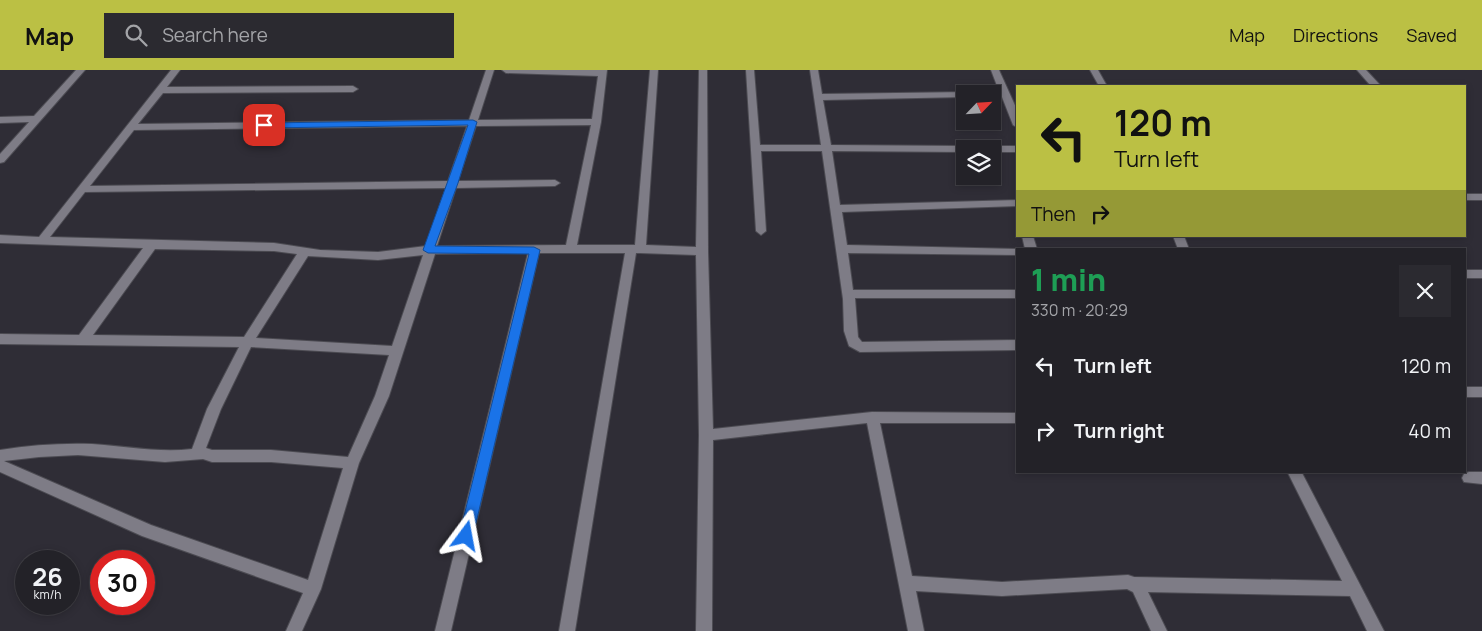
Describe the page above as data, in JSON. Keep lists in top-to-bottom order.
{
  "north": "top right",
  "page": {
    "header": "Map",
    "search": "Search here",
    "nav": ["Map", "Directions", "Saved"],
    "turn": ["120 m", "Turn left"],
    "then": "Then",
    "heading": ["1 min", "330 m · 20:29"],
    "list": [
      {
        "name": "Turn left",
        "value": "120 m"
      },
      {
        "name": "Turn right",
        "value": "40 m"
      }
    ],
    "speed": "26 km/h",
    "limit": "30"
  }
}
